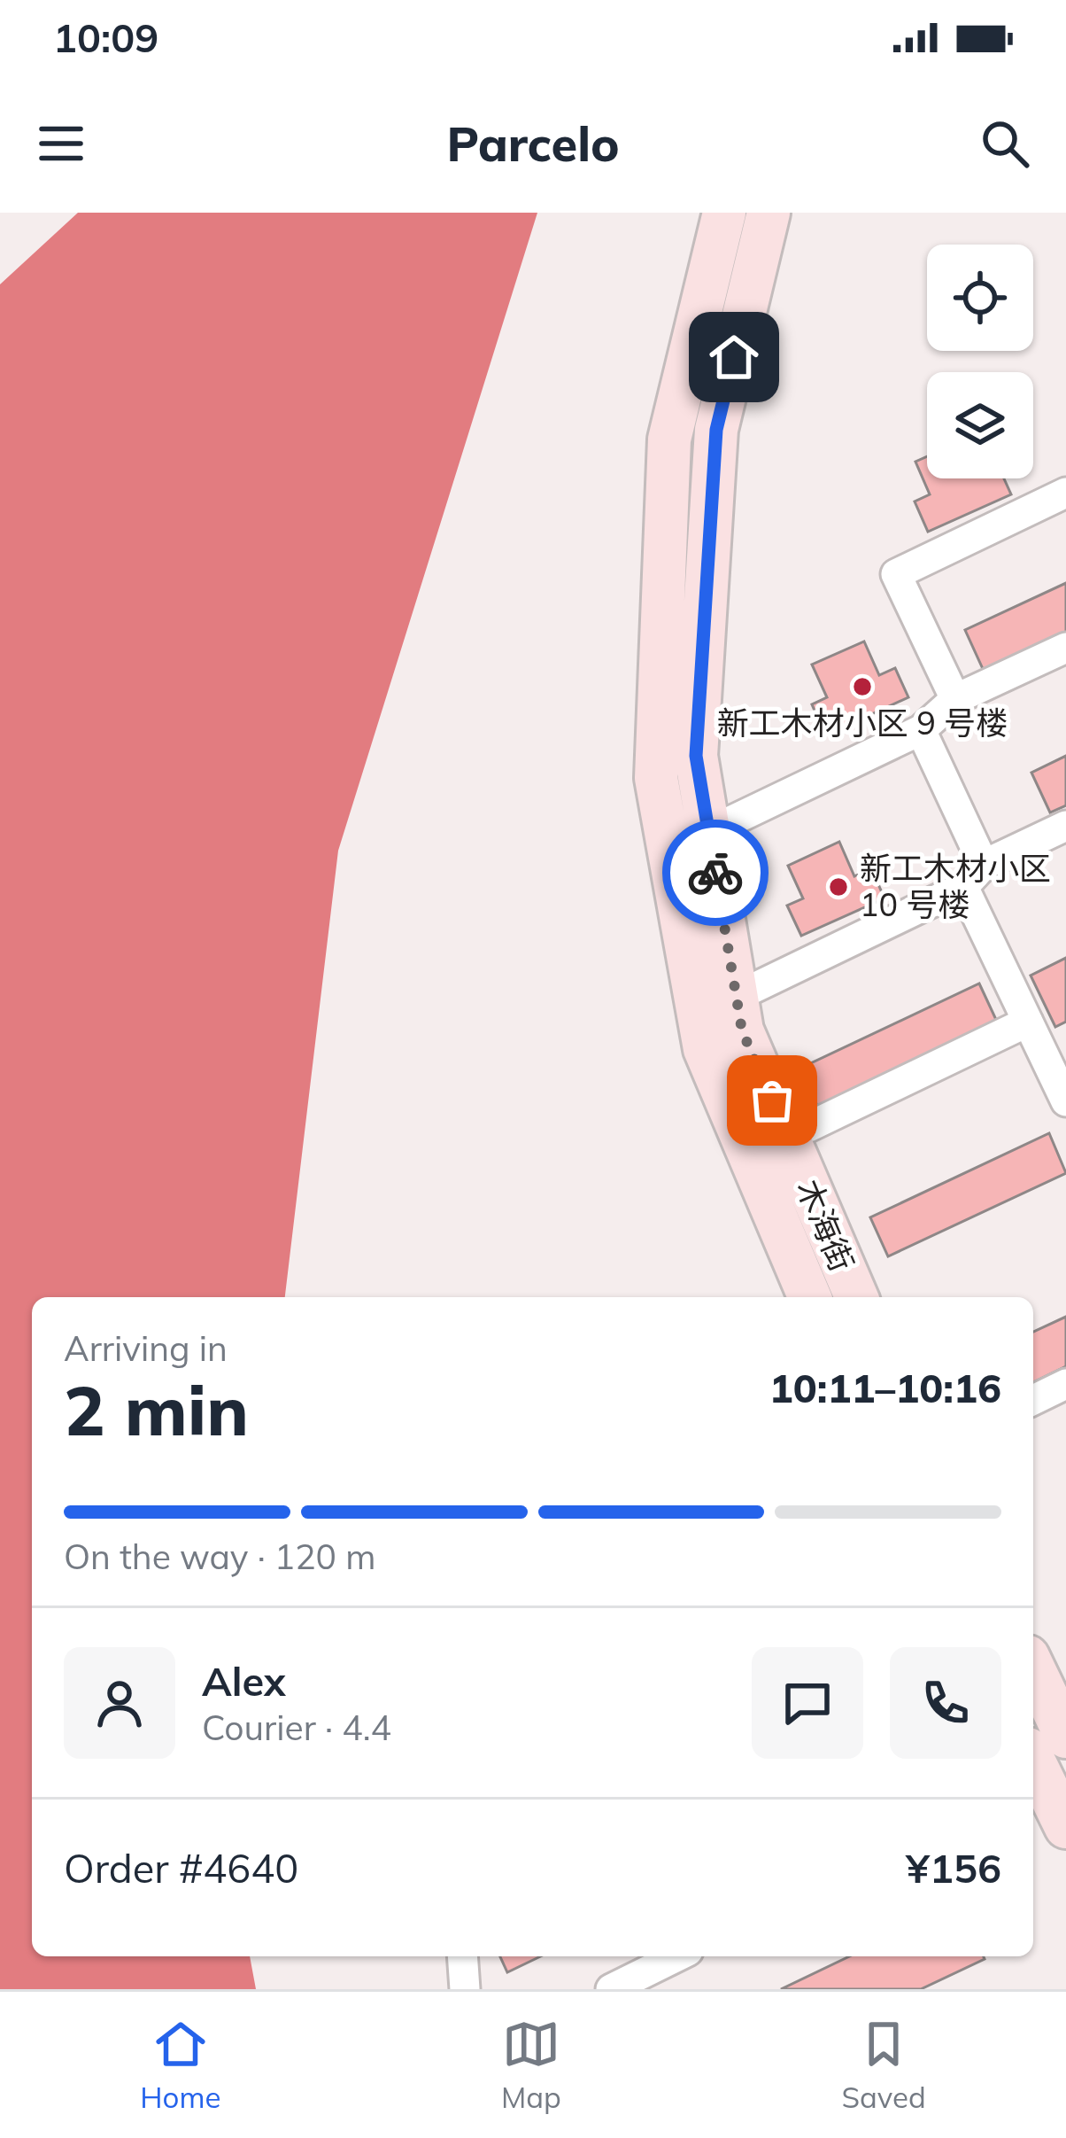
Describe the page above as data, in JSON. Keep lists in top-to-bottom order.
{
  "streets": {
    "main road": ["木海街"]
  },
  "places": ["新工木材小区 9 号楼", "新工木材小区 10 号楼"],
  "page": {
    "status": "10:09",
    "header": "Parcelo",
    "heading": ["2 min", "Arriving in", "10:11–10:16"],
    "panel": [
      "Alex",
      "Courier · 4.4",
      "Order #4640",
      "¥156"
    ],
    "bar": "On the way · 120 m",
    "tabs": ["Home", "Map", "Saved"]
  }
}
